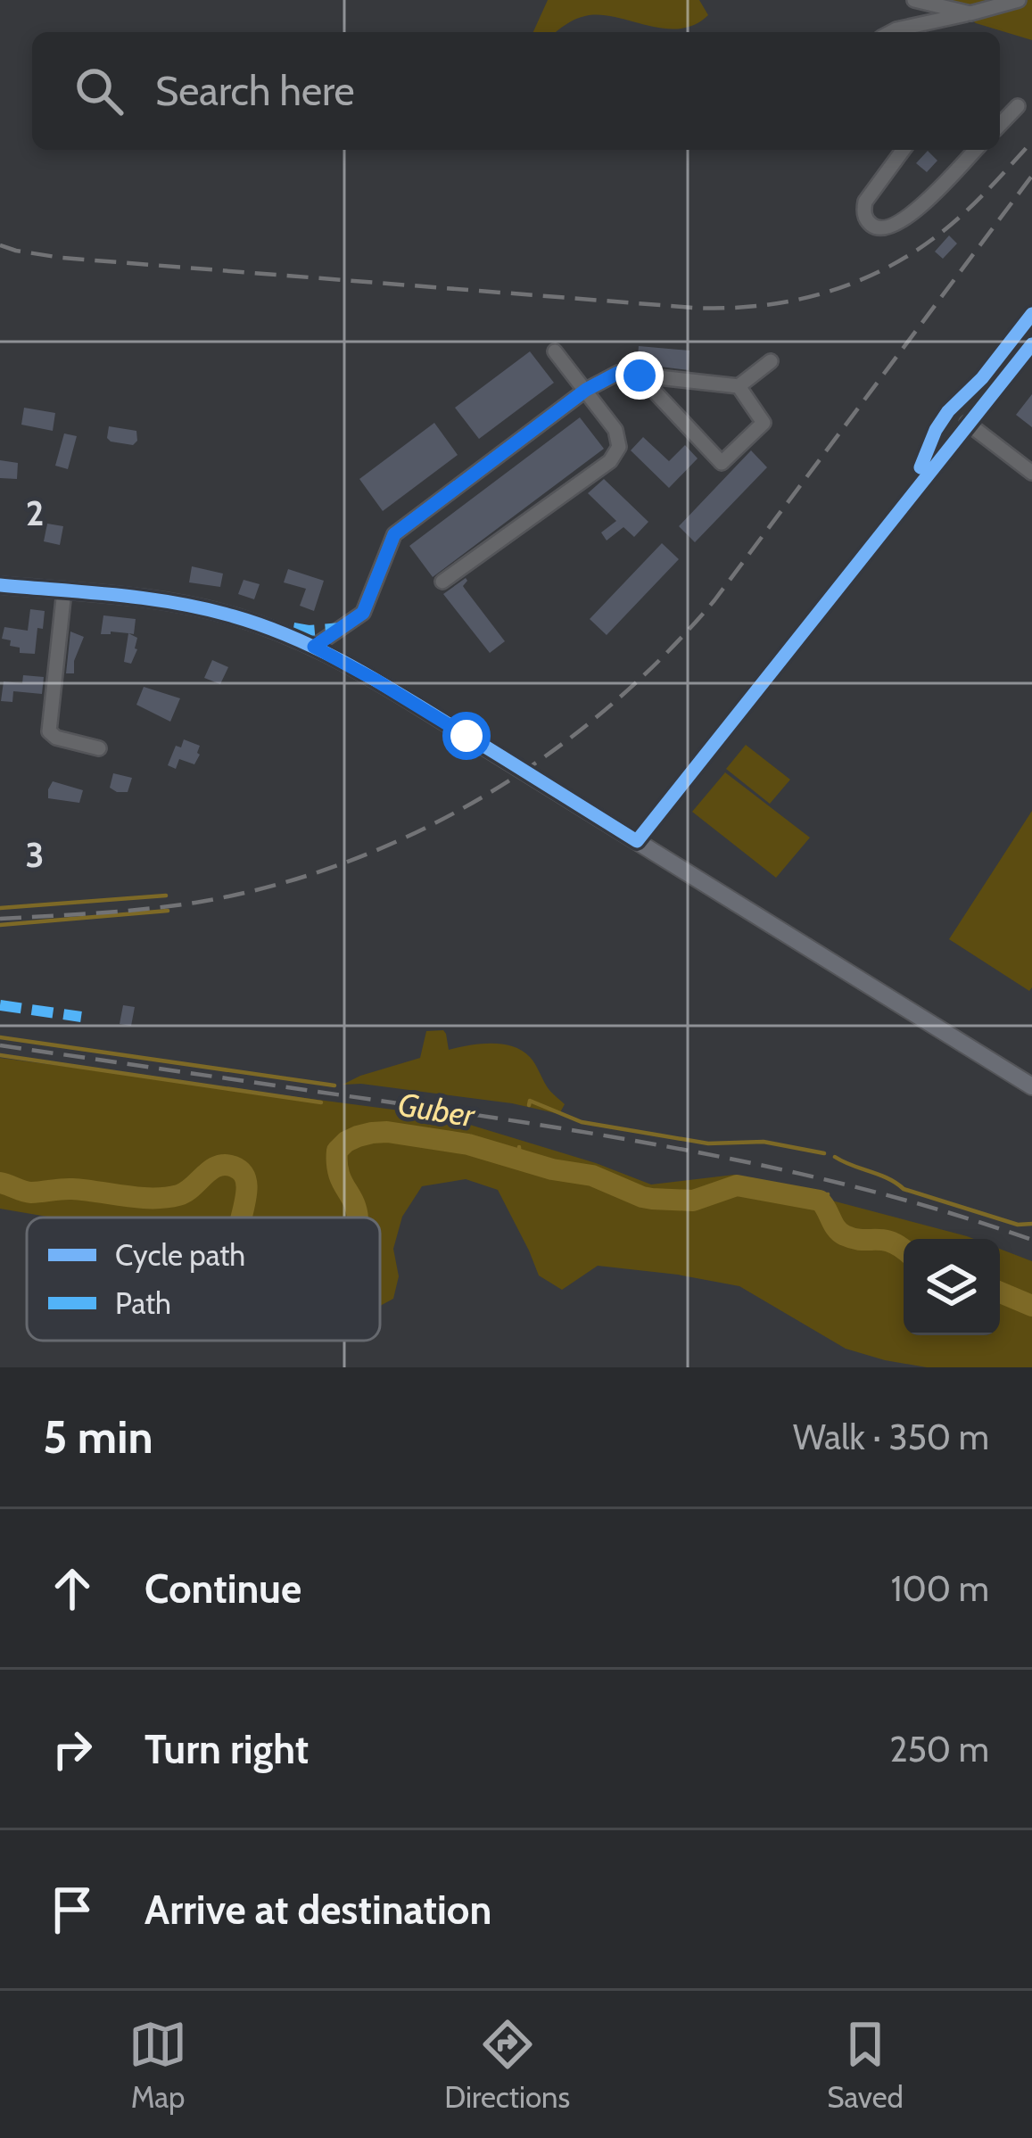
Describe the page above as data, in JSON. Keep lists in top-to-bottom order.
{
  "water": ["Guber"],
  "legend": ["Cycle path", "Path"],
  "page": {
    "search": "Search here",
    "heading": ["5 min", "Walk · 350 m"],
    "list": [
      ["Continue", "100 m"],
      ["Turn right", "250 m"],
      "Arrive at destination"
    ],
    "nav": ["Map", "Directions", "Saved"]
  },
  "grid": {
    "rows": ["2", "3"]
  }
}
